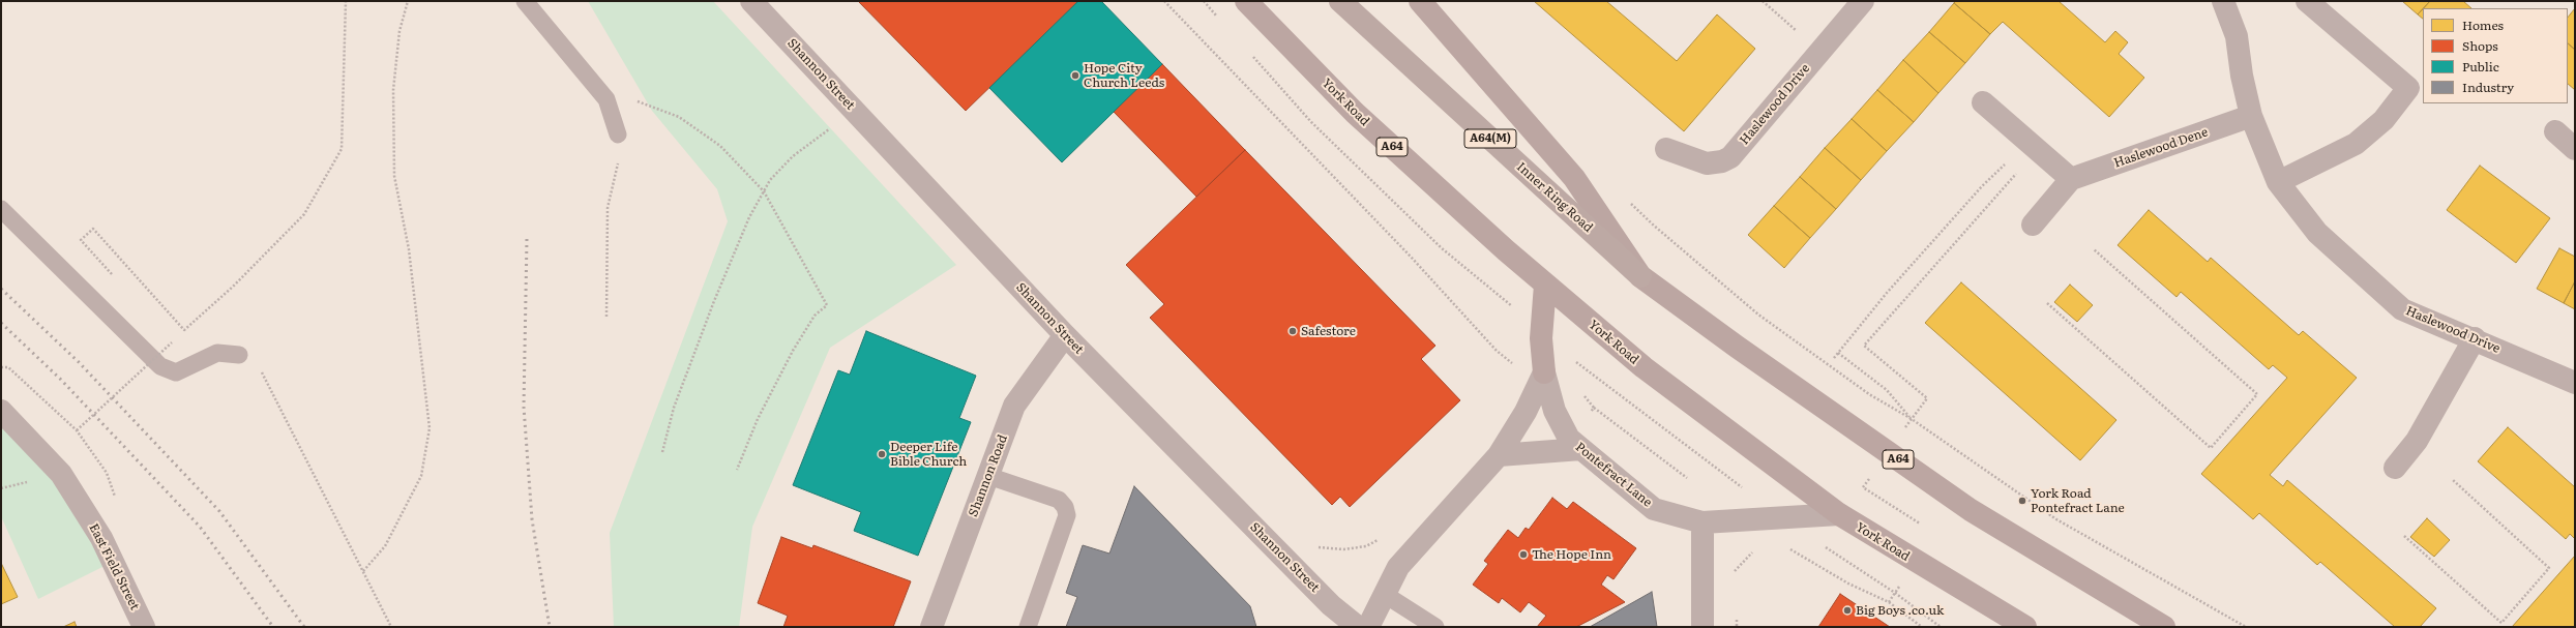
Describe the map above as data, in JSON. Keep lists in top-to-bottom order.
{
  "streets": {
    "highway": [
      "York Road",
      "A64(M)",
      "A64",
      "Inner Ring Road"
    ],
    "street": [
      "Shannon Street",
      "Haslewood Drive",
      "Haslewood Dene",
      "Pontefract Lane",
      "Shannon Road",
      "East Field Street"
    ]
  },
  "crossings": [
    ["Shannon Street", "Shannon Road"],
    ["York Road", "Pontefract Lane"],
    ["Haslewood Drive", "Haslewood Dene"],
    ["A64", "Inner Ring Road"]
  ],
  "places": [
    "Hope City Church Leeds",
    "Safestore",
    "Deeper Life Bible Church",
    "York Road Pontefract Lane",
    "The Hope Inn",
    "Big Boys .co.uk"
  ],
  "legend": [
    "Homes",
    "Shops",
    "Public",
    "Industry"
  ]
}
